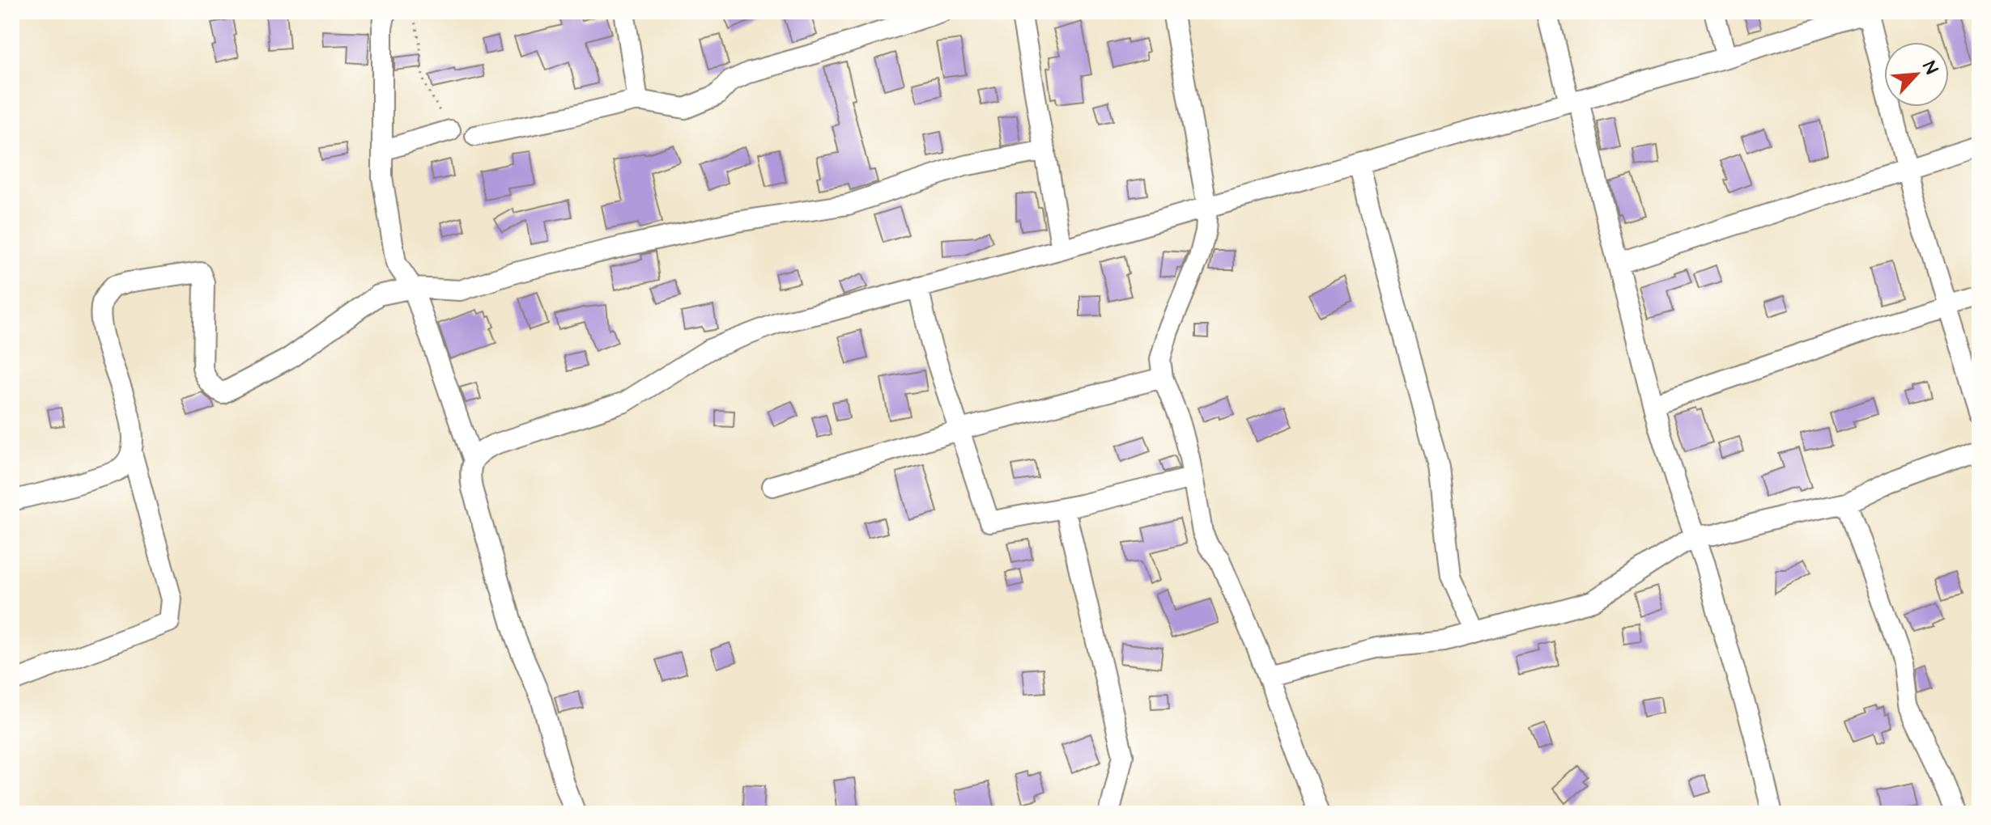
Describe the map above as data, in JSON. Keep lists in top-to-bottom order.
{
  "north": "top right"
}
